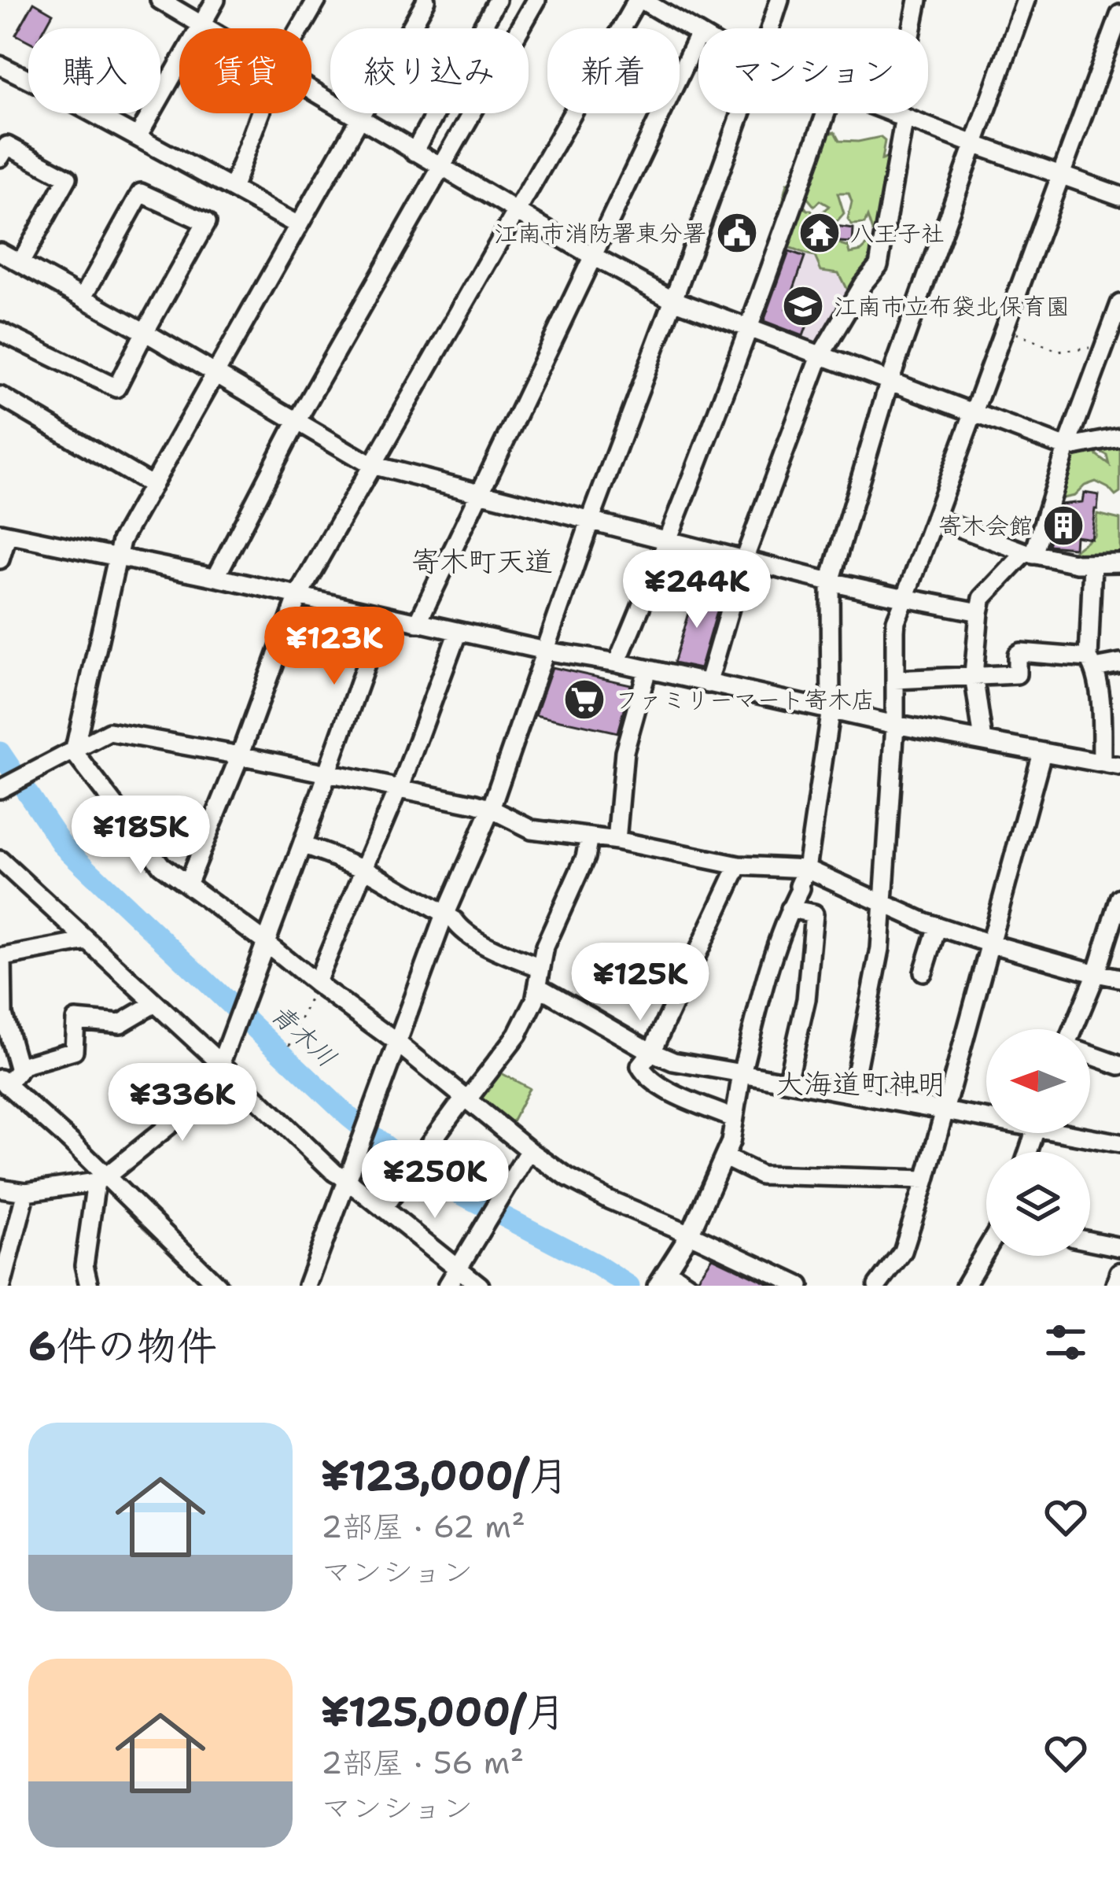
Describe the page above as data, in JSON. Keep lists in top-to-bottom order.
{
  "districts": ["寄木町天道", "大海道町神明"],
  "water": ["青木川"],
  "places": {
    "public building": ["江南市消防署東分署"],
    "temple": ["八王子社"],
    "school or university": ["江南市立布袋北保育園"],
    "building": ["寄木会館"],
    "supermarket": ["ファミリーマート寄木店"]
  },
  "north": "left",
  "page": {
    "chip": [
      "購入",
      "賃貸",
      "絞り込み",
      "新着",
      "マンション"
    ],
    "price": [
      "¥244K",
      "¥123K",
      "¥185K",
      "¥125K",
      "¥336K",
      "¥250K"
    ],
    "heading": "6件の物件",
    "list": [
      {
        "name": "¥123,000/月",
        "note": "2部屋 · 62 m² · マンション"
      },
      {
        "name": "¥125,000/月",
        "note": "2部屋 · 56 m² · マンション"
      }
    ]
  }
}
